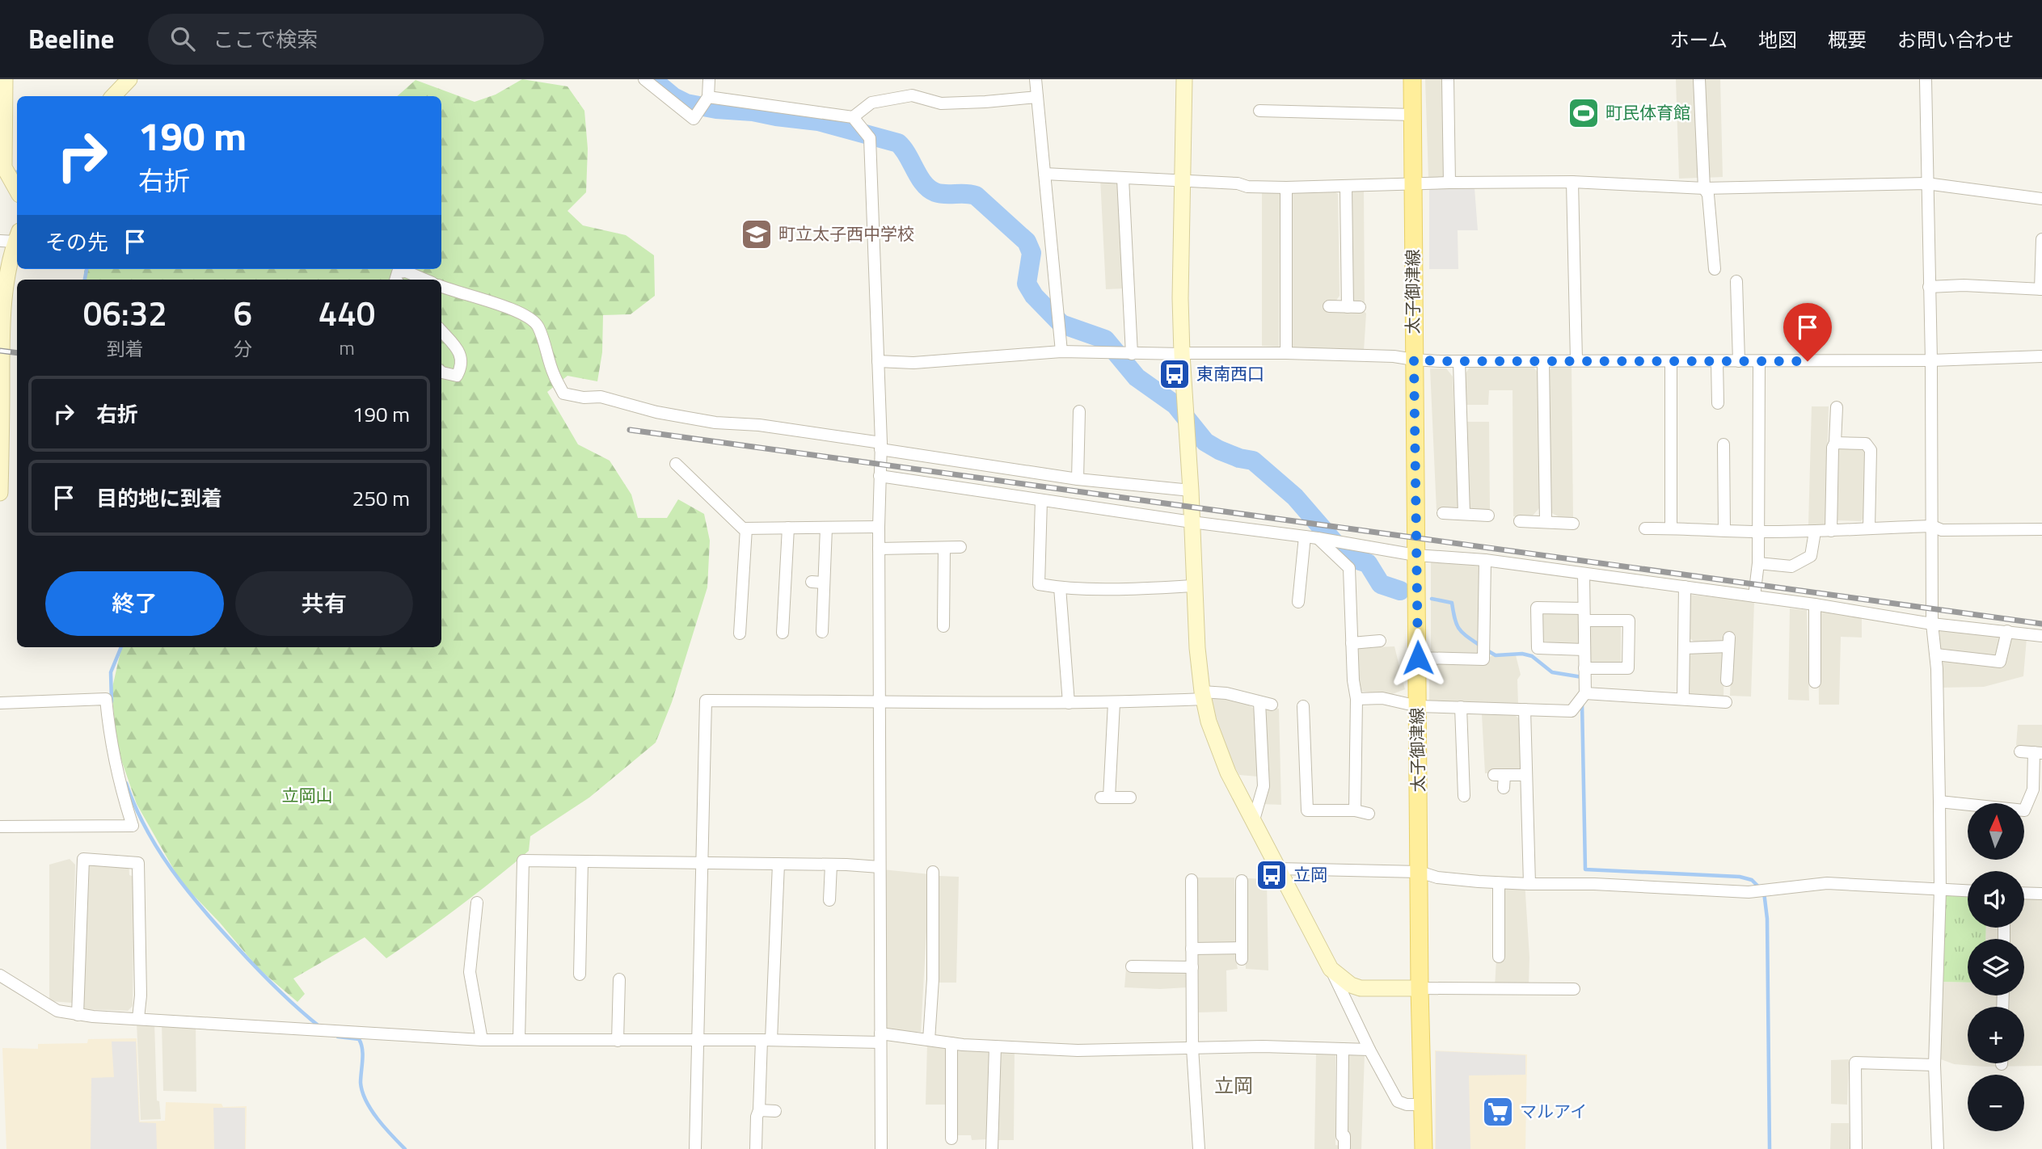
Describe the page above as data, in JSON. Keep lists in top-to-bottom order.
{
  "streets": {
    "main road": ["太子御津線"]
  },
  "districts": ["立岡"],
  "parks": ["立岡山"],
  "places": {
    "sports": ["町民体育館"],
    "school or university": ["町立太子西中学校"],
    "bus stop": ["東南西口", "立岡"],
    "supermarket": ["マルアイ"]
  },
  "north": "top",
  "page": {
    "header": "Beeline",
    "search": "ここで検索",
    "nav": [
      "ホーム",
      "地図",
      "概要",
      "お問い合わせ"
    ],
    "turn": ["190 m", "右折"],
    "then": "その先",
    "eta": [
      "06:32",
      "到着",
      "6",
      "分",
      "440",
      "m"
    ],
    "list": [
      {
        "name": "右折",
        "value": "190 m"
      },
      {
        "name": "目的地に到着",
        "value": "250 m"
      }
    ],
    "buttons": ["終了", "共有"],
    "map_buttons": ["+", "−"]
  }
}
